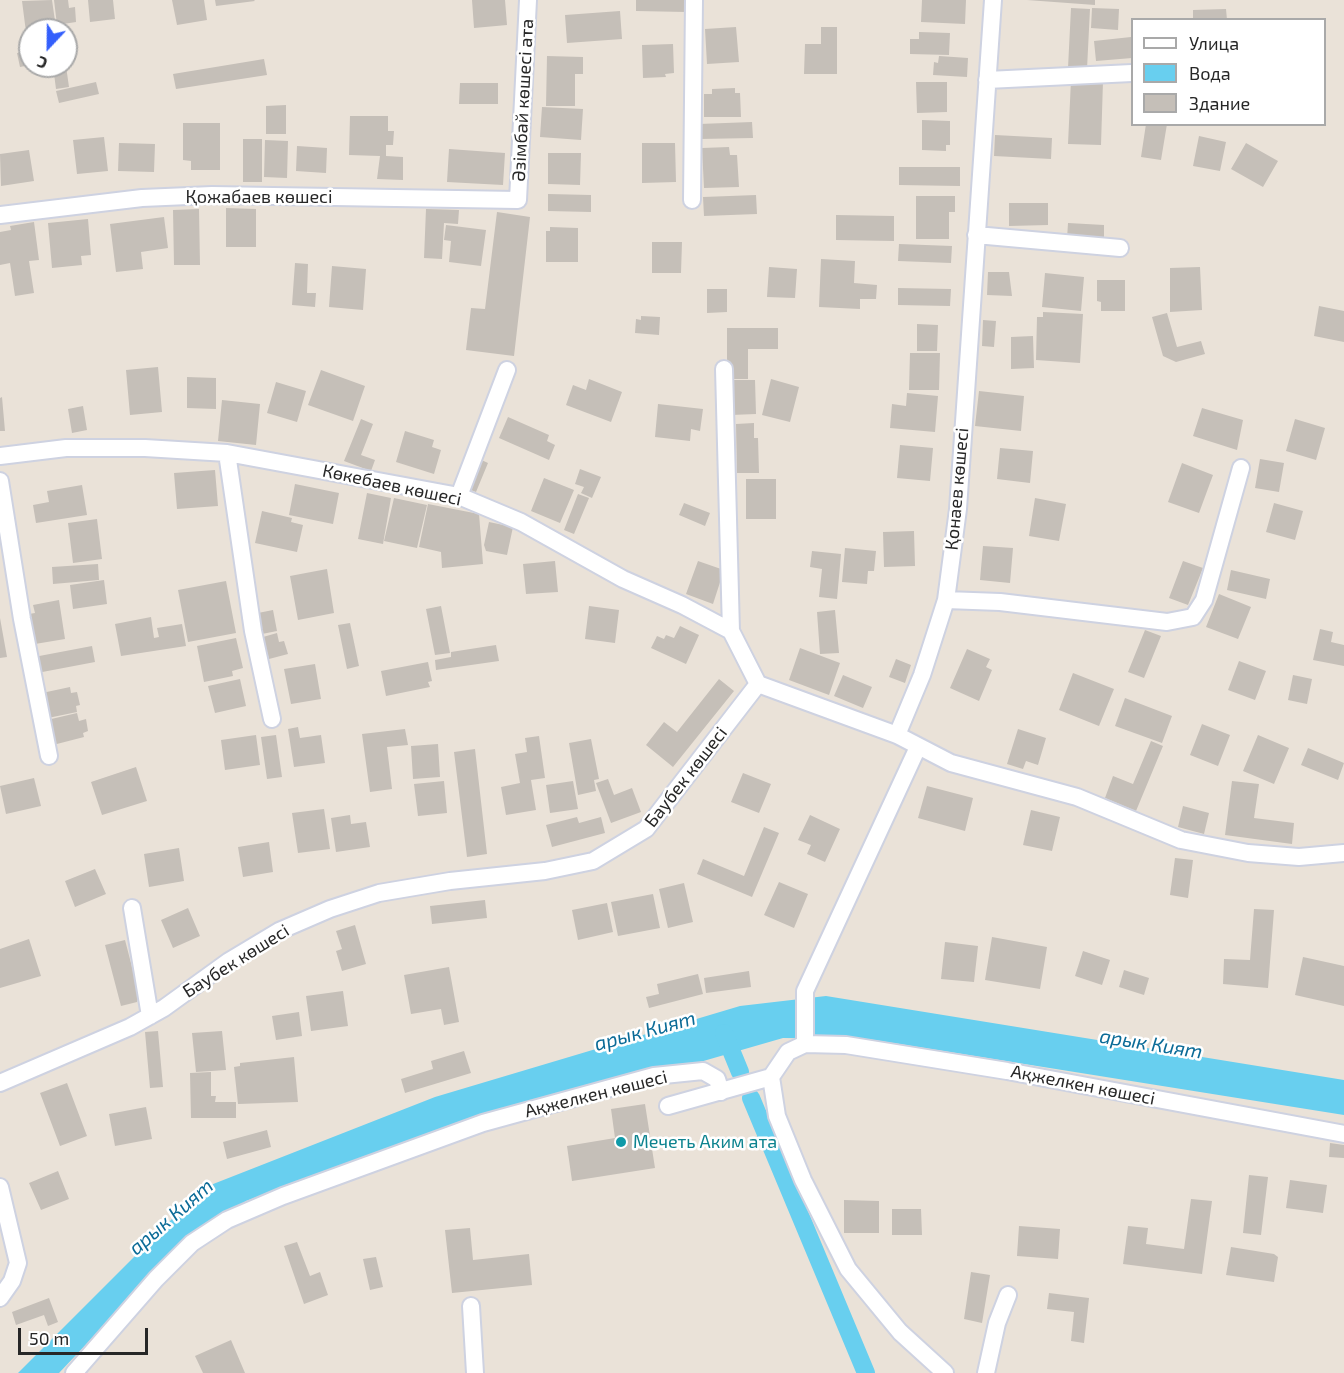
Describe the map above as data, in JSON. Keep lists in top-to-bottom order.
{
  "streets": {
    "street": [
      "Әзімбай көшесі ата",
      "Қожабаев көшесі",
      "Көкебаев көшесі",
      "Қонаев көшесі",
      "Баубек көшесі",
      "Ақжелкен көшесі"
    ]
  },
  "crossings": [
    ["Әзімбай көшесі ата", "Қожабаев көшесі"]
  ],
  "water": ["арык Кият"],
  "places": ["Мечеть Аким ата"],
  "legend": ["Улица", "Вода", "Здание"],
  "scale_bar": "50 m",
  "north": "bottom"
}
